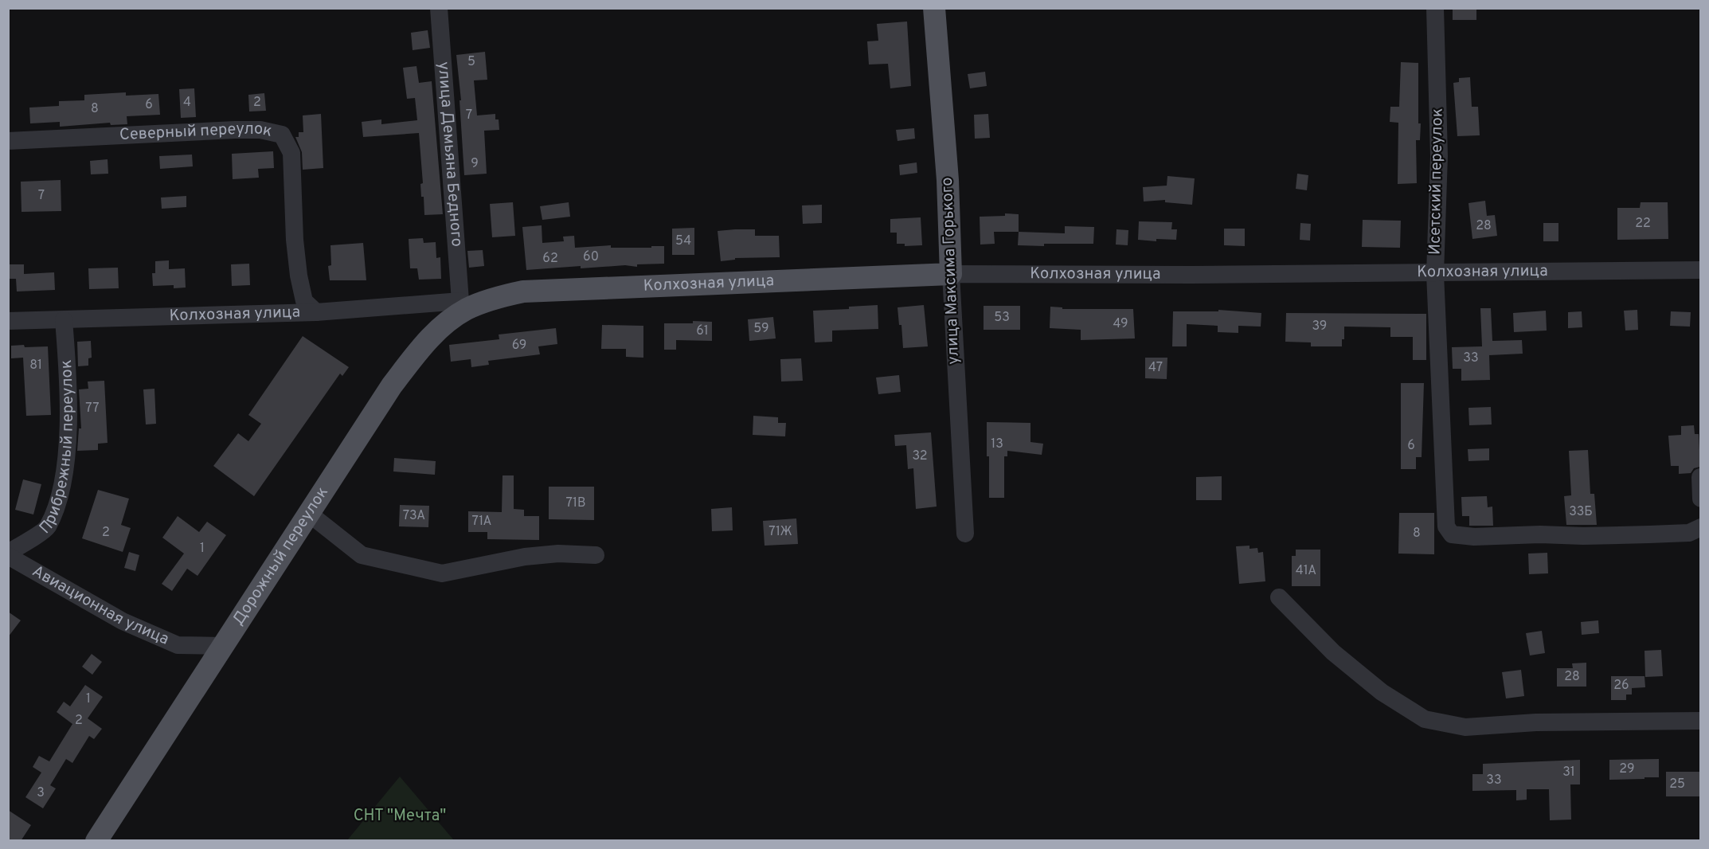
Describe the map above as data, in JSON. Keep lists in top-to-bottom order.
{
  "streets": {
    "main road": ["улица Максима Горького", "Колхозная улица", "Дорожный переулок"],
    "street": [
      "Северный переулок",
      "улица Демьяна Бедного",
      "Исетский переулок",
      "Прибрежный переулок",
      "Авиационная улица"
    ]
  },
  "crossings": [
    ["Северный переулок", "Колхозная улица"],
    ["улица Демьяна Бедного", "Колхозная улица"],
    ["улица Демьяна Бедного", "Дорожный переулок"],
    ["Исетский переулок", "Колхозная улица"],
    ["улица Максима Горького", "Колхозная улица"],
    ["Колхозная улица", "Прибрежный переулок"],
    ["Колхозная улица", "Дорожный переулок"],
    ["Прибрежный переулок", "Авиационная улица"],
    ["Дорожный переулок", "Авиационная улица"]
  ],
  "parks": ["СНТ \"Мечта\""],
  "house_numbers": [
    "5",
    "4",
    "2",
    "6",
    "8",
    "7",
    "9",
    "7",
    "22",
    "28",
    "54",
    "60",
    "62",
    "53",
    "49",
    "39",
    "59",
    "61",
    "69",
    "33",
    "81",
    "47",
    "77",
    "13",
    "6",
    "32",
    "71В",
    "33Б",
    "73А",
    "71А",
    "71Ж",
    "2",
    "8",
    "1",
    "41А",
    "28",
    "26",
    "1",
    "2",
    "29",
    "31",
    "33",
    "25",
    "3"
  ]
}
